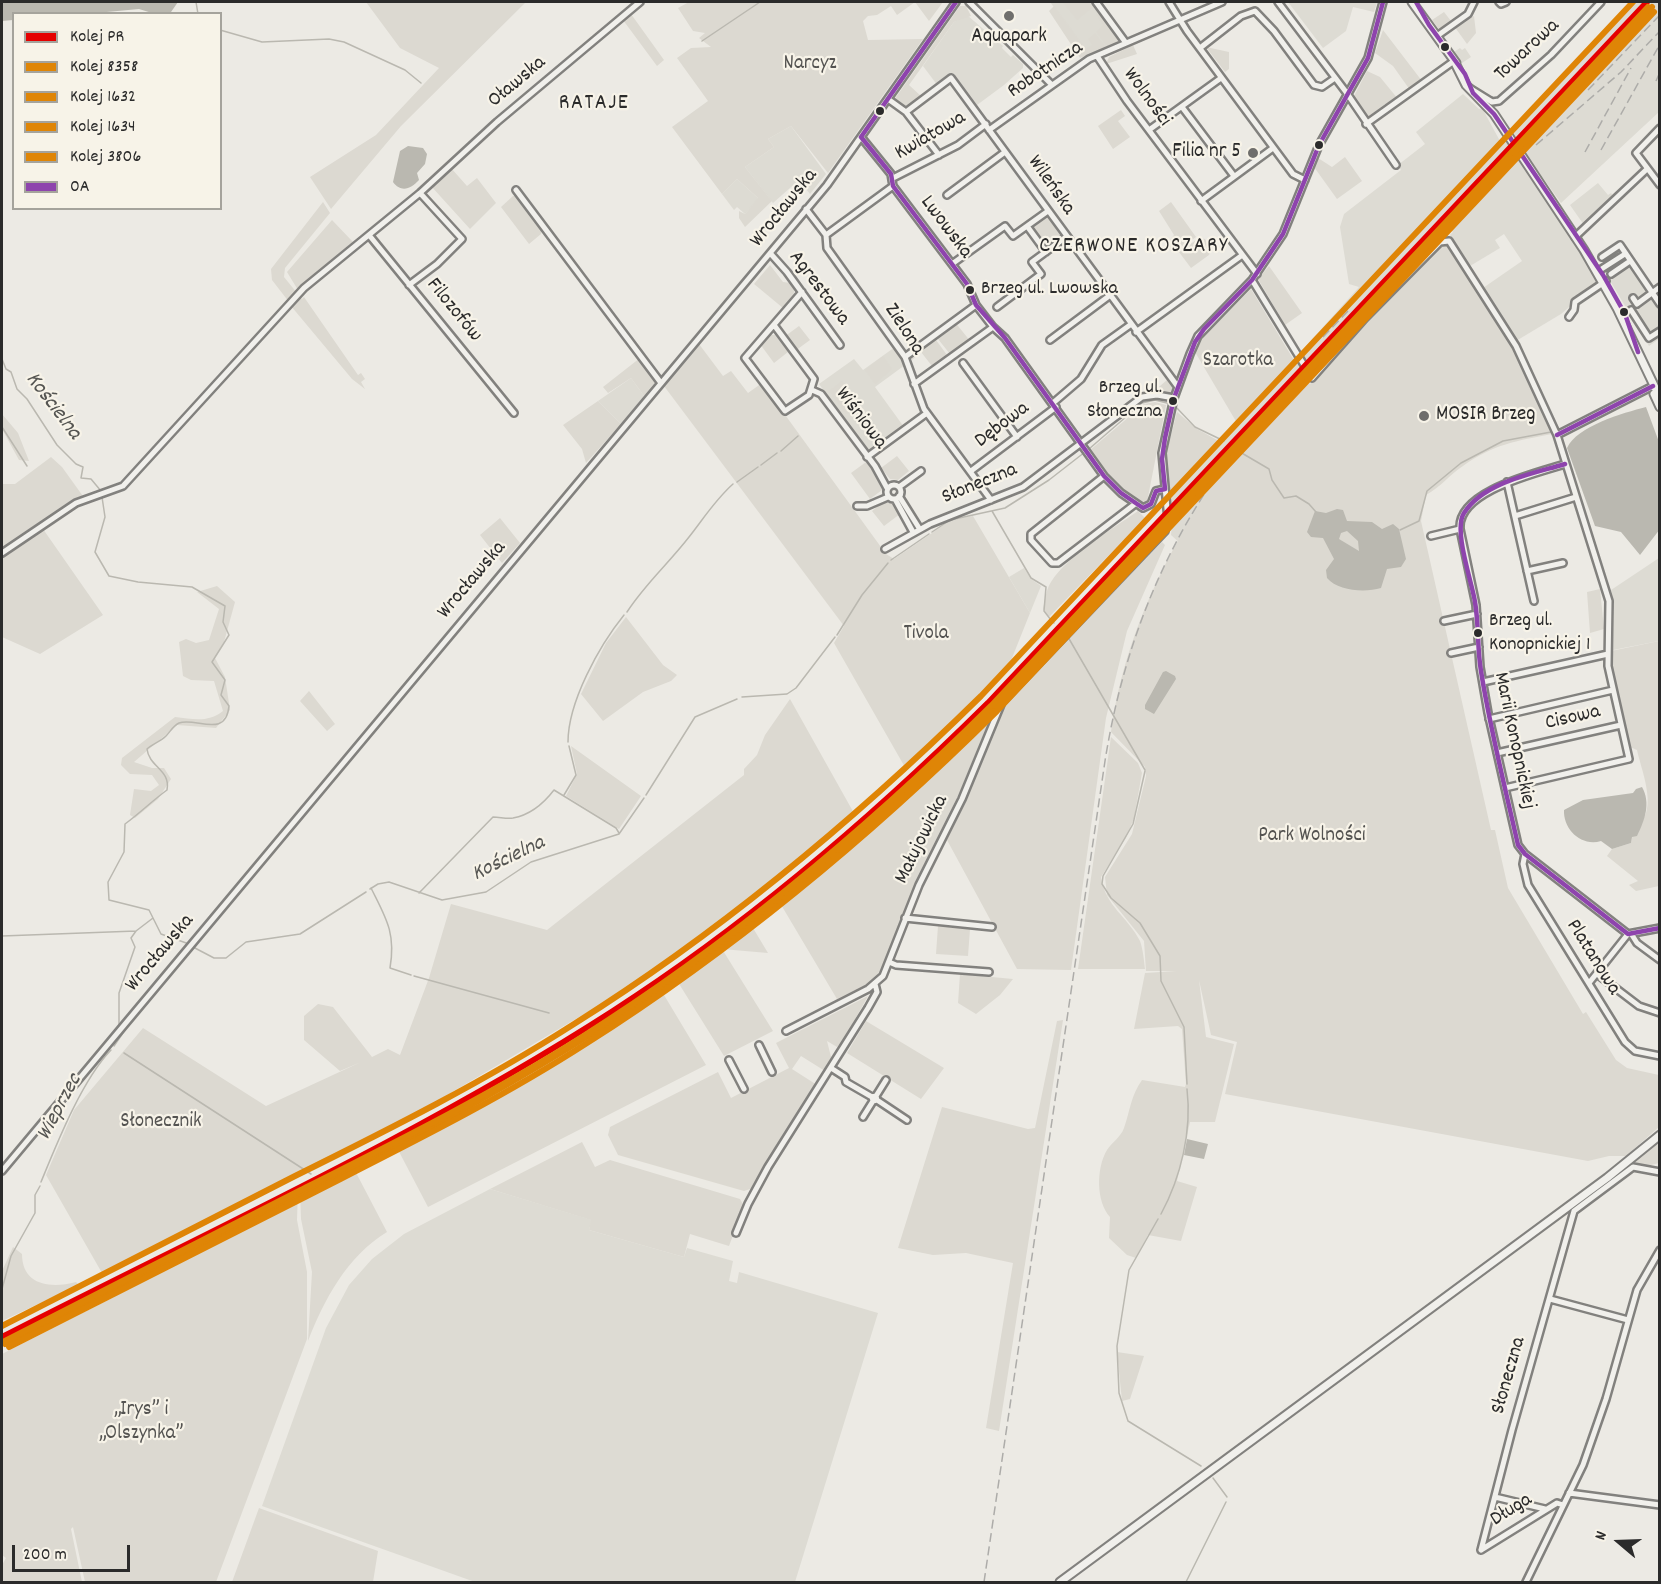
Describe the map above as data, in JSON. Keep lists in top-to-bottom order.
{
  "streets": {
    "street": [
      "Towarowa",
      "Robotnicza",
      "Oławska",
      "Wolności",
      "Kwiatowa",
      "Wileńska",
      "Wrocławska",
      "Lwowska",
      "Agrestowa",
      "Filozofów",
      "Zielona",
      "Wiśniowa",
      "Dębowa",
      "Słoneczna",
      "Cisowa",
      "Marii Konopnickiej",
      "Małujowicka",
      "Platanowa",
      "Długa"
    ]
  },
  "crossings": [
    ["Robotnicza", "Wolności"],
    ["Robotnicza", "Kwiatowa"],
    ["Robotnicza", "Wileńska"],
    ["Oławska", "Filozofów"],
    ["Wolności", "Małujowicka"],
    ["Kwiatowa", "Wileńska"],
    ["Kwiatowa", "Lwowska"],
    ["Kwiatowa", "Zielona"],
    ["Wileńska", "Dębowa"],
    ["Wileńska", "Małujowicka"],
    ["Wrocławska", "Agrestowa"],
    ["Wrocławska", "Zielona"],
    ["Lwowska", "Dębowa"],
    ["Lwowska", "Słoneczna"],
    ["Zielona", "Dębowa"],
    ["Zielona", "Słoneczna"],
    ["Słoneczna", "Małujowicka"],
    ["Słoneczna", "Długa"],
    ["Cisowa", "Marii Konopnickiej"],
    ["Marii Konopnickiej", "Platanowa"]
  ],
  "districts": ["RATAJE", "CZERWONE KOSZARY"],
  "water": ["Kościelna", "Wieprzec"],
  "parks": [
    "Narcyz",
    "Szarotka",
    "Tivola",
    "Park Wolności",
    "Słonecznik",
    "„Irys” i „Olszynka”"
  ],
  "places": [
    "Aquapark",
    "Filia nr 5",
    "Brzeg ul. Lwowska",
    "Brzeg ul. Słoneczna",
    "MOSIR Brzeg",
    "Brzeg ul. Konopnickiej 1"
  ],
  "lines": [
    "rail line PR",
    "rail line 1634",
    "transit line 0A",
    "rail line 8358",
    "rail line 1632",
    "rail line 3806"
  ],
  "legend": [
    "Kolej PR",
    "Kolej 8358",
    "Kolej 1632",
    "Kolej 1634",
    "Kolej 3806",
    "0A"
  ],
  "scale_bar": "200 m",
  "north": "left"
}
